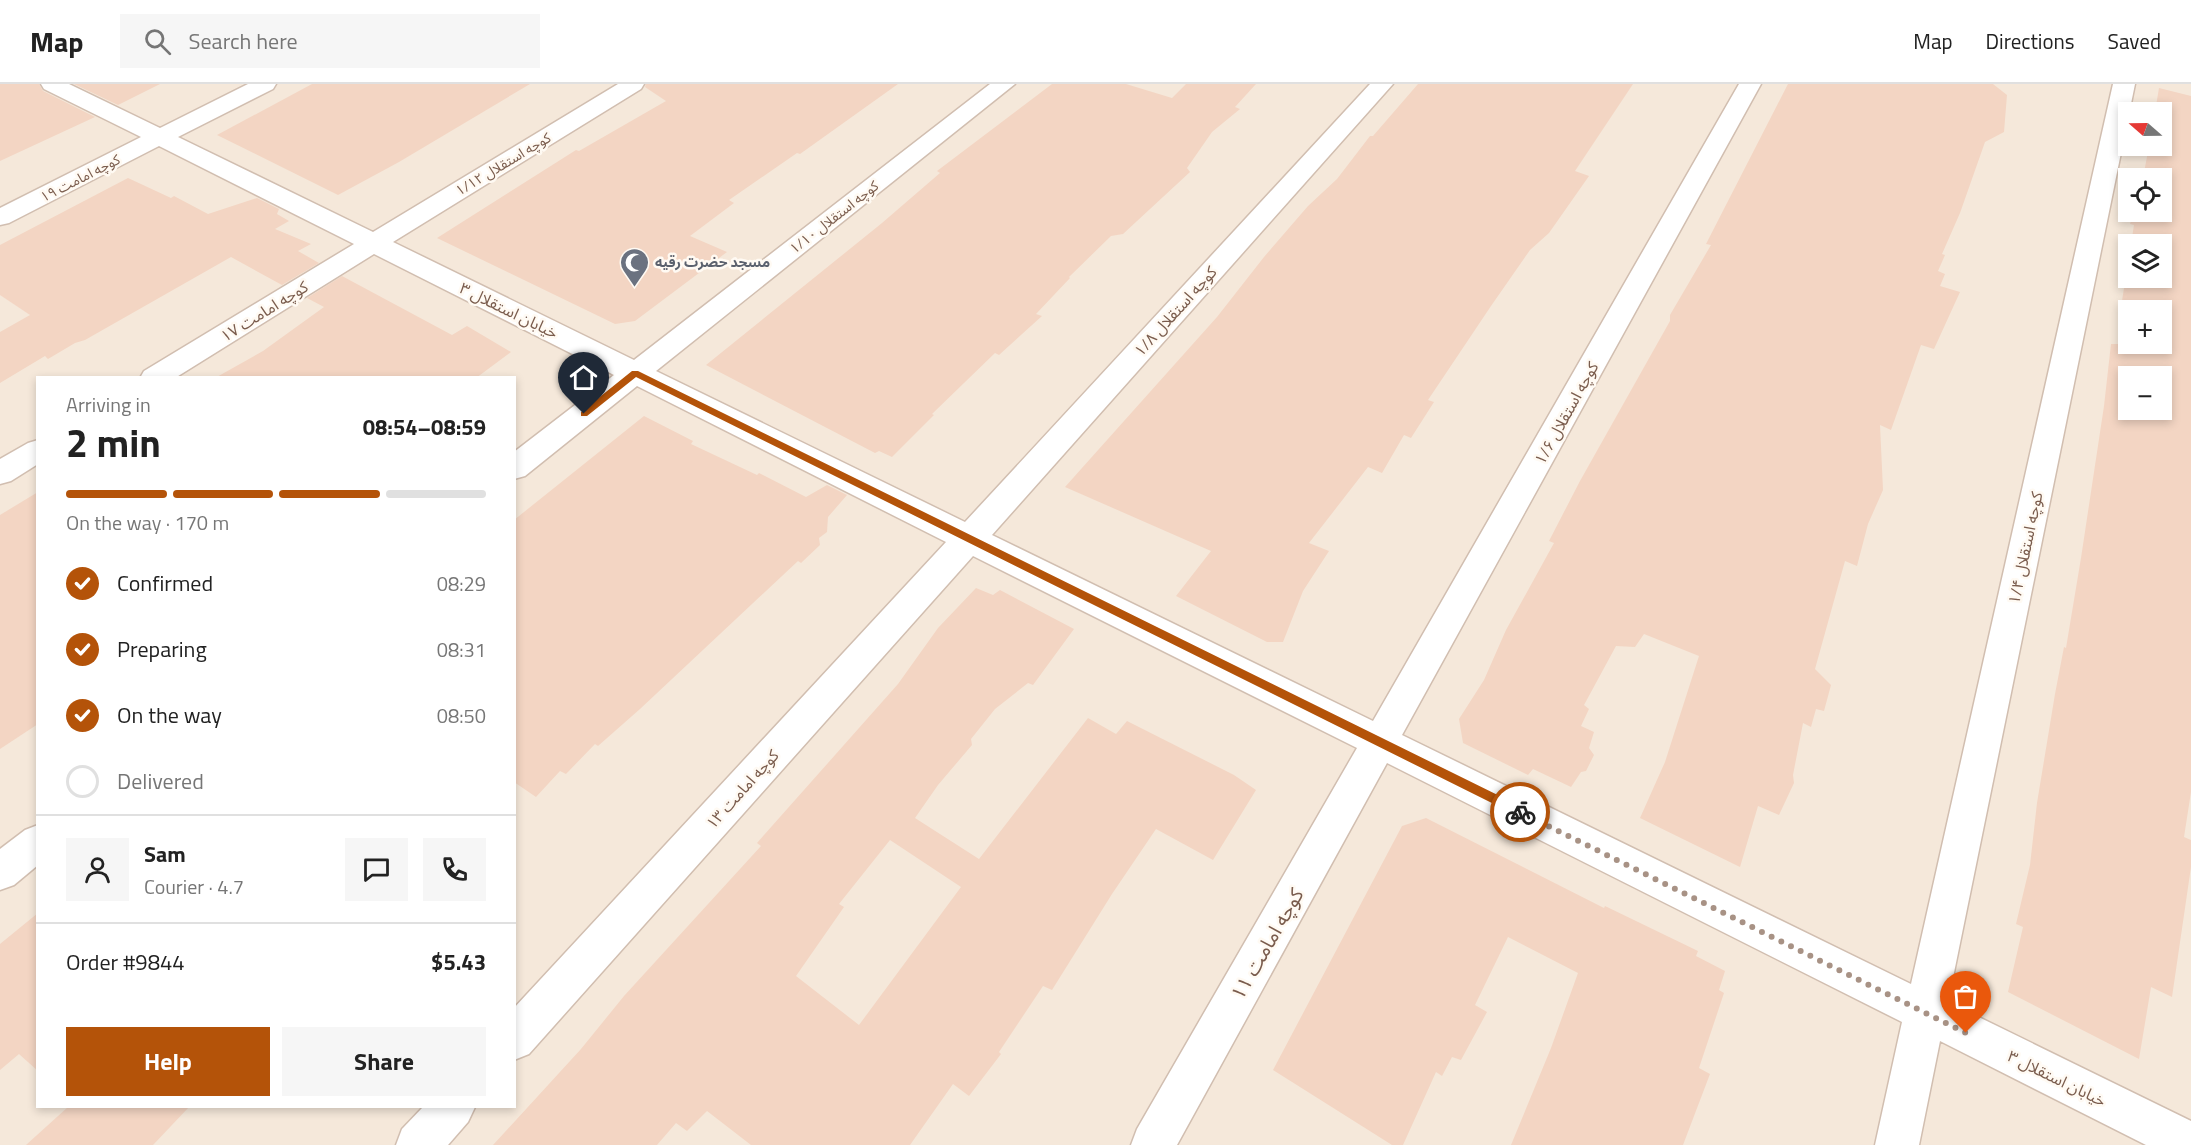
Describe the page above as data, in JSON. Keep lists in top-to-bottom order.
{
  "streets": {
    "street": [
      "کوچه استقلال ۱/۱۲",
      "کوچه امامت ۱۹",
      "کوچه استقلال ۱/۱۰",
      "خیابان استقلال ۳",
      "کوچه امامت ۱۷",
      "کوچه استقلال ۱/۸",
      "کوچه استقلال ۱/۶",
      "کوچه استقلال ۱/۴",
      "کوچه امامت ۱۳",
      "کوچه امامت ۱۱"
    ]
  },
  "crossings": [
    ["کوچه استقلال ۱/۱۲", "خیابان استقلال ۳"],
    ["کوچه استقلال ۱/۱۲", "کوچه امامت ۱۷"],
    ["کوچه امامت ۱۹", "خیابان استقلال ۳"],
    ["کوچه استقلال ۱/۱۰", "خیابان استقلال ۳"],
    ["خیابان استقلال ۳", "کوچه امامت ۱۷"],
    ["خیابان استقلال ۳", "کوچه استقلال ۱/۸"],
    ["خیابان استقلال ۳", "کوچه استقلال ۱/۶"],
    ["خیابان استقلال ۳", "کوچه استقلال ۱/۴"],
    ["خیابان استقلال ۳", "کوچه امامت ۱۳"],
    ["خیابان استقلال ۳", "کوچه امامت ۱۱"],
    ["کوچه استقلال ۱/۸", "کوچه امامت ۱۳"],
    ["کوچه استقلال ۱/۶", "کوچه امامت ۱۱"]
  ],
  "places": {
    "mosque": ["مسجد حضرت رقیه"]
  },
  "north": "left",
  "page": {
    "header": "Map",
    "search": "Search here",
    "nav": ["Map", "Directions", "Saved"],
    "map_buttons": ["+", "−"],
    "heading": ["2 min", "Arriving in", "08:54–08:59"],
    "panel": [
      "Sam",
      "Courier · 4.7",
      "Order #9844",
      "$5.43"
    ],
    "bar": "On the way · 170 m",
    "list": [
      ["Confirmed", "08:29"],
      ["Preparing", "08:31"],
      ["On the way", "08:50"],
      "Delivered"
    ],
    "buttons": ["Help", "Share"]
  }
}
